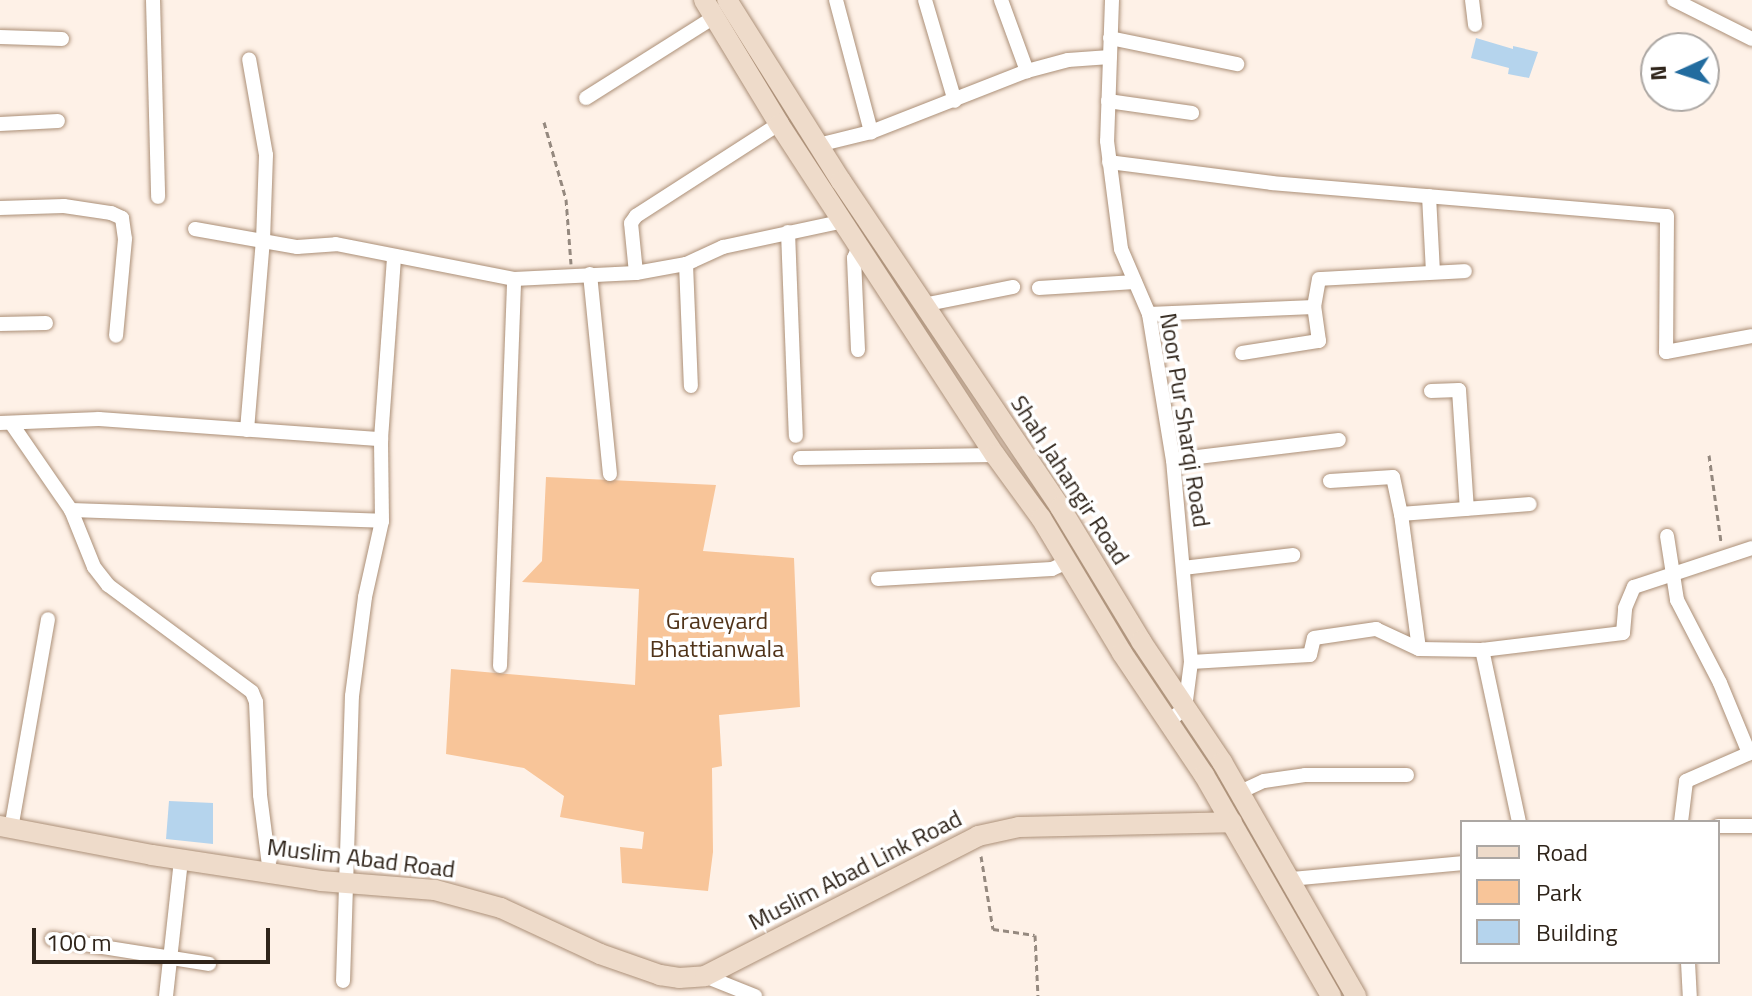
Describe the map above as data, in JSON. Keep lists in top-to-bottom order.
{
  "streets": {
    "street": [
      "Noor Pur Sharqi Road",
      "Shah Jahangir Road",
      "Muslim Abad Road",
      "Muslim Abad Link Road"
    ]
  },
  "crossings": [
    ["Noor Pur Sharqi Road", "Shah Jahangir Road"],
    ["Shah Jahangir Road", "Muslim Abad Link Road"],
    ["Muslim Abad Road", "Muslim Abad Link Road"]
  ],
  "parks": ["Graveyard Bhattianwala"],
  "legend": ["Road", "Park", "Building"],
  "scale_bar": "100 m",
  "north": "left"
}
